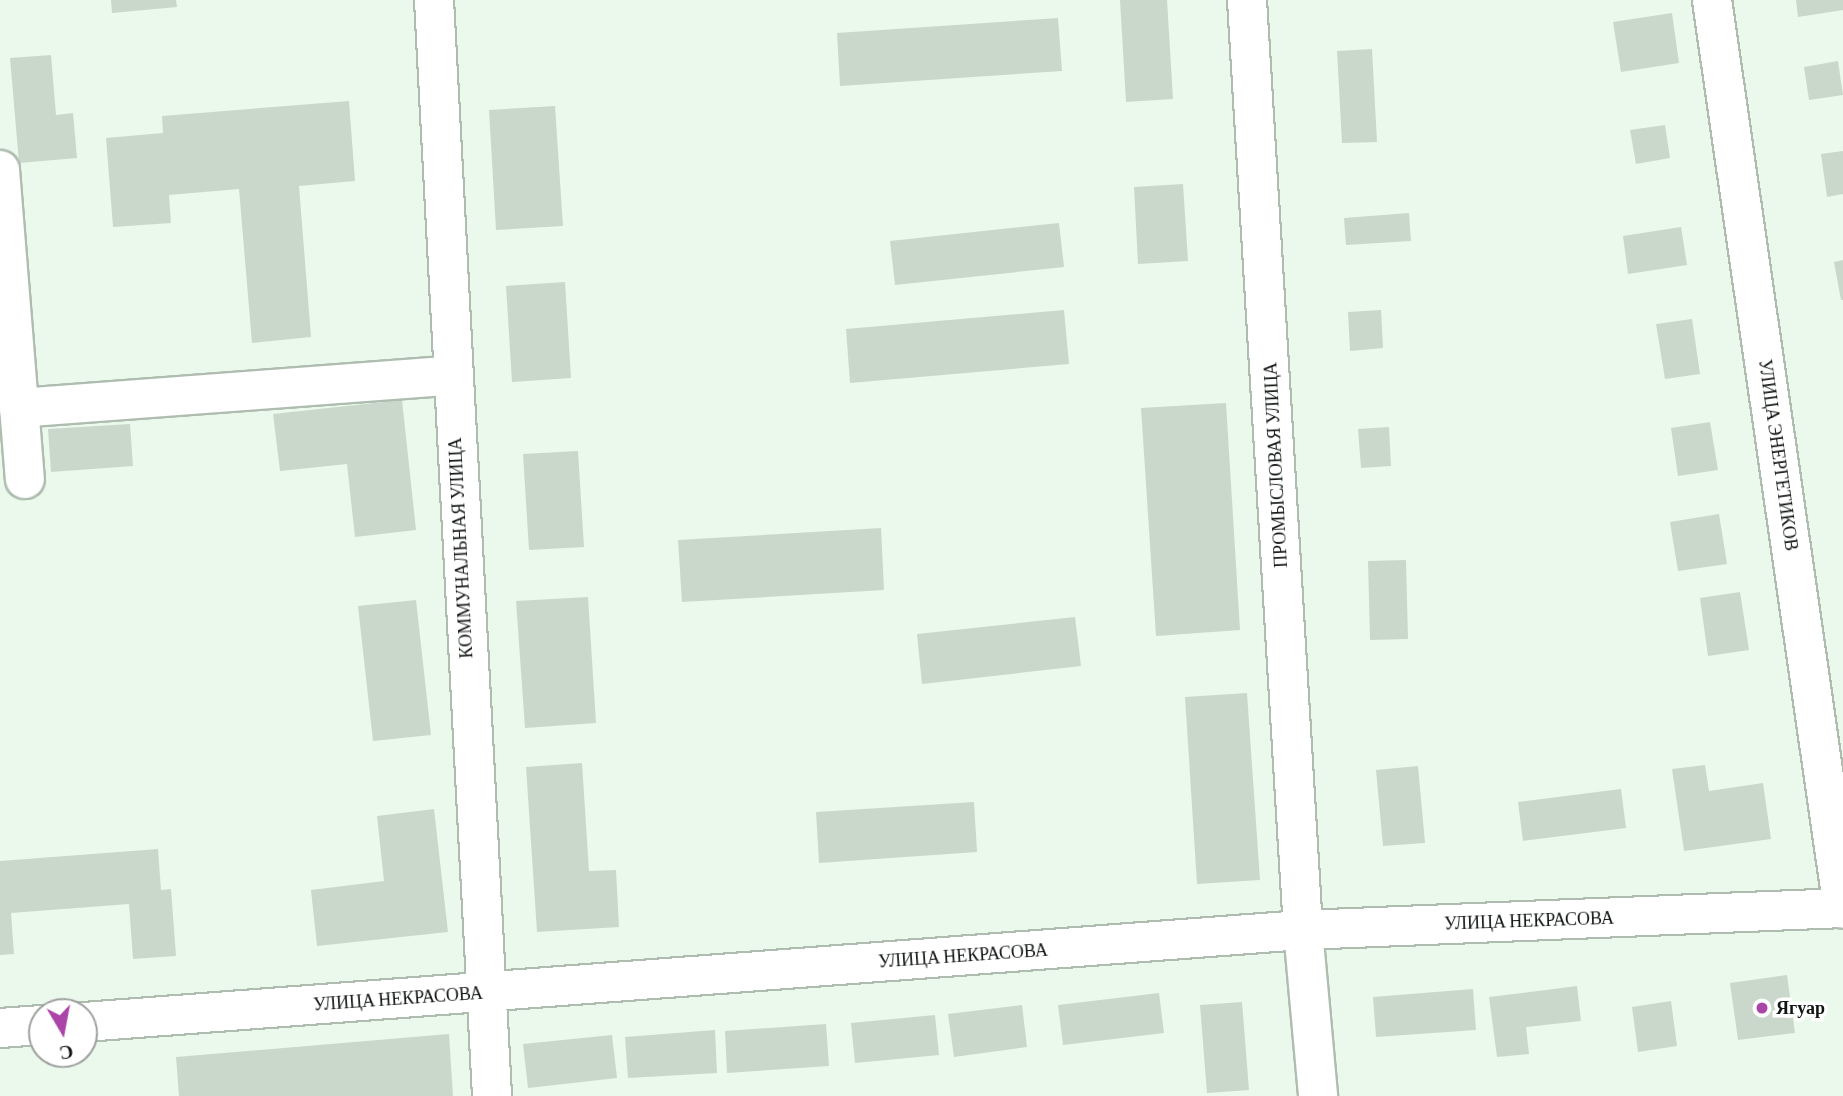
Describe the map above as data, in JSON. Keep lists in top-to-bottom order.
{
  "streets": {
    "street": [
      "УЛИЦА ЭНЕРГЕТИКОВ",
      "ПРОМЫСЛОВАЯ УЛИЦА",
      "КОММУНАЛЬНАЯ УЛИЦА",
      "УЛИЦА НЕКРАСОВА"
    ]
  },
  "crossings": [
    ["УЛИЦА ЭНЕРГЕТИКОВ", "УЛИЦА НЕКРАСОВА"],
    ["ПРОМЫСЛОВАЯ УЛИЦА", "УЛИЦА НЕКРАСОВА"],
    ["КОММУНАЛЬНАЯ УЛИЦА", "УЛИЦА НЕКРАСОВА"]
  ],
  "places": ["Ягуар"],
  "north": "bottom"
}
